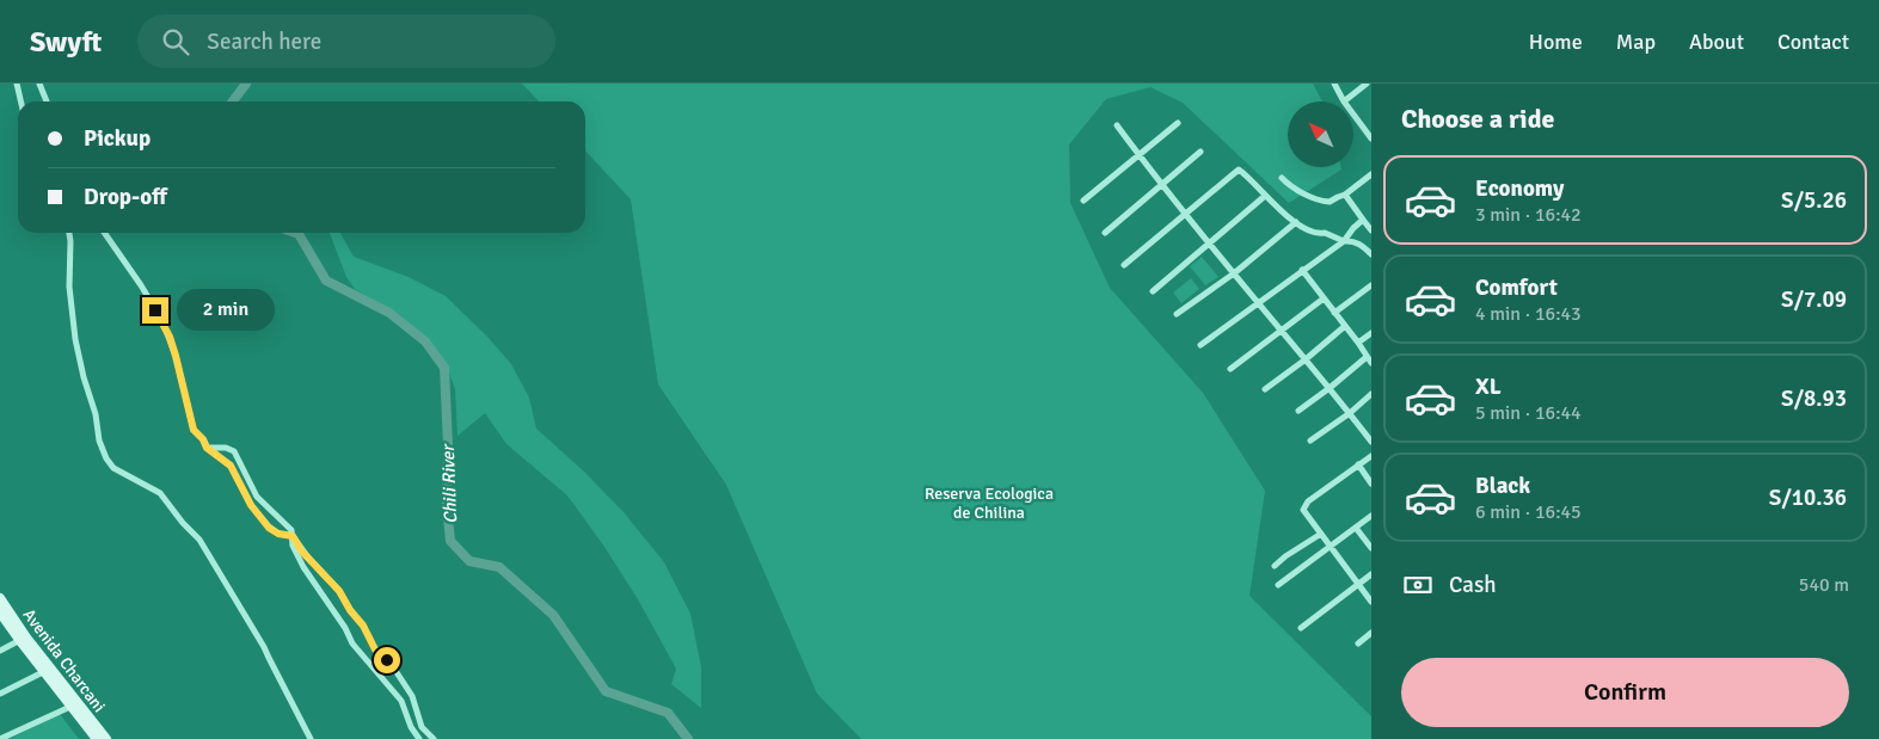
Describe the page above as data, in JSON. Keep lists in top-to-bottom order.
{
  "streets": {
    "main road": ["Avenida Charcani"]
  },
  "water": ["Chili River"],
  "parks": ["Reserva Ecologica de Chilina"],
  "north": "top left",
  "page": {
    "header": "Swyft",
    "search": "Search here",
    "nav": [
      "Home",
      "Map",
      "About",
      "Contact"
    ],
    "heading": "Choose a ride",
    "banner": ["Pickup", "Drop-off"],
    "list": [
      {
        "name": "Economy",
        "note": "3 min · 16:42",
        "value": "S/5.26"
      },
      {
        "name": "Comfort",
        "note": "4 min · 16:43",
        "value": "S/7.09"
      },
      {
        "name": "XL",
        "note": "5 min · 16:44",
        "value": "S/8.93"
      },
      {
        "name": "Black",
        "note": "6 min · 16:45",
        "value": "S/10.36"
      }
    ],
    "bubble": "2 min",
    "pay": ["Cash", "540 m"],
    "buttons": "Confirm"
  }
}
